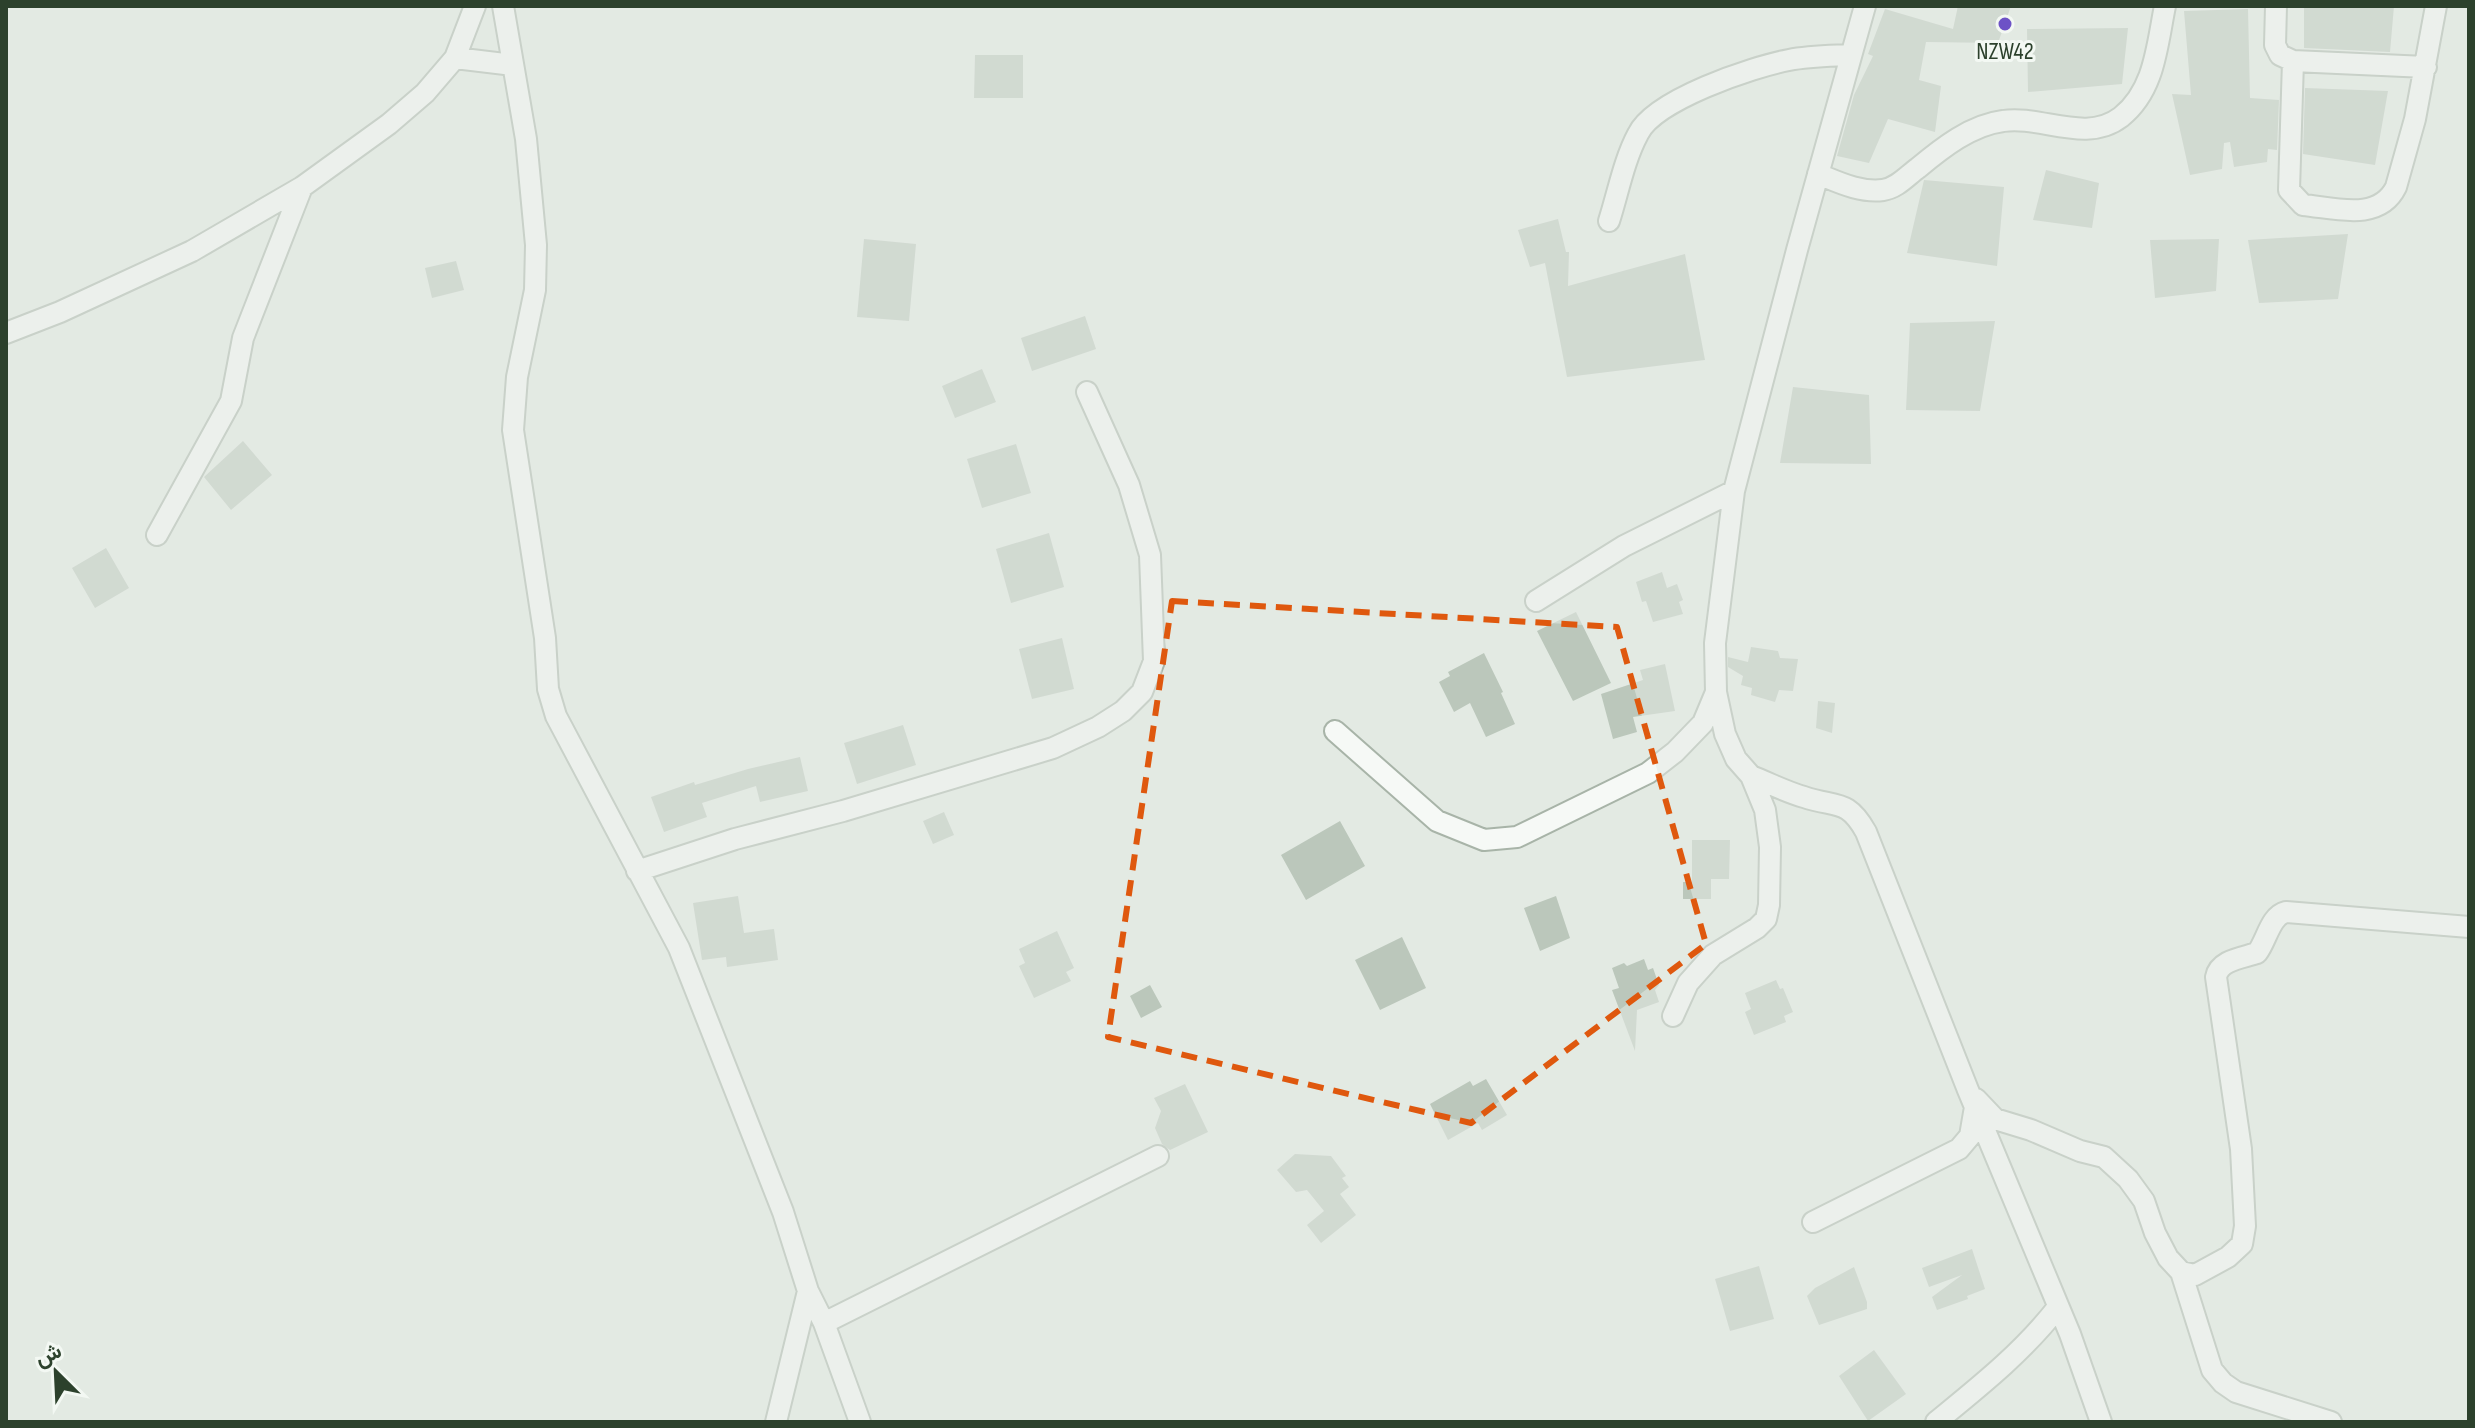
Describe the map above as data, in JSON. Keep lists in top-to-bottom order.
{
  "places": ["NZW42"],
  "north": "top left"
}
